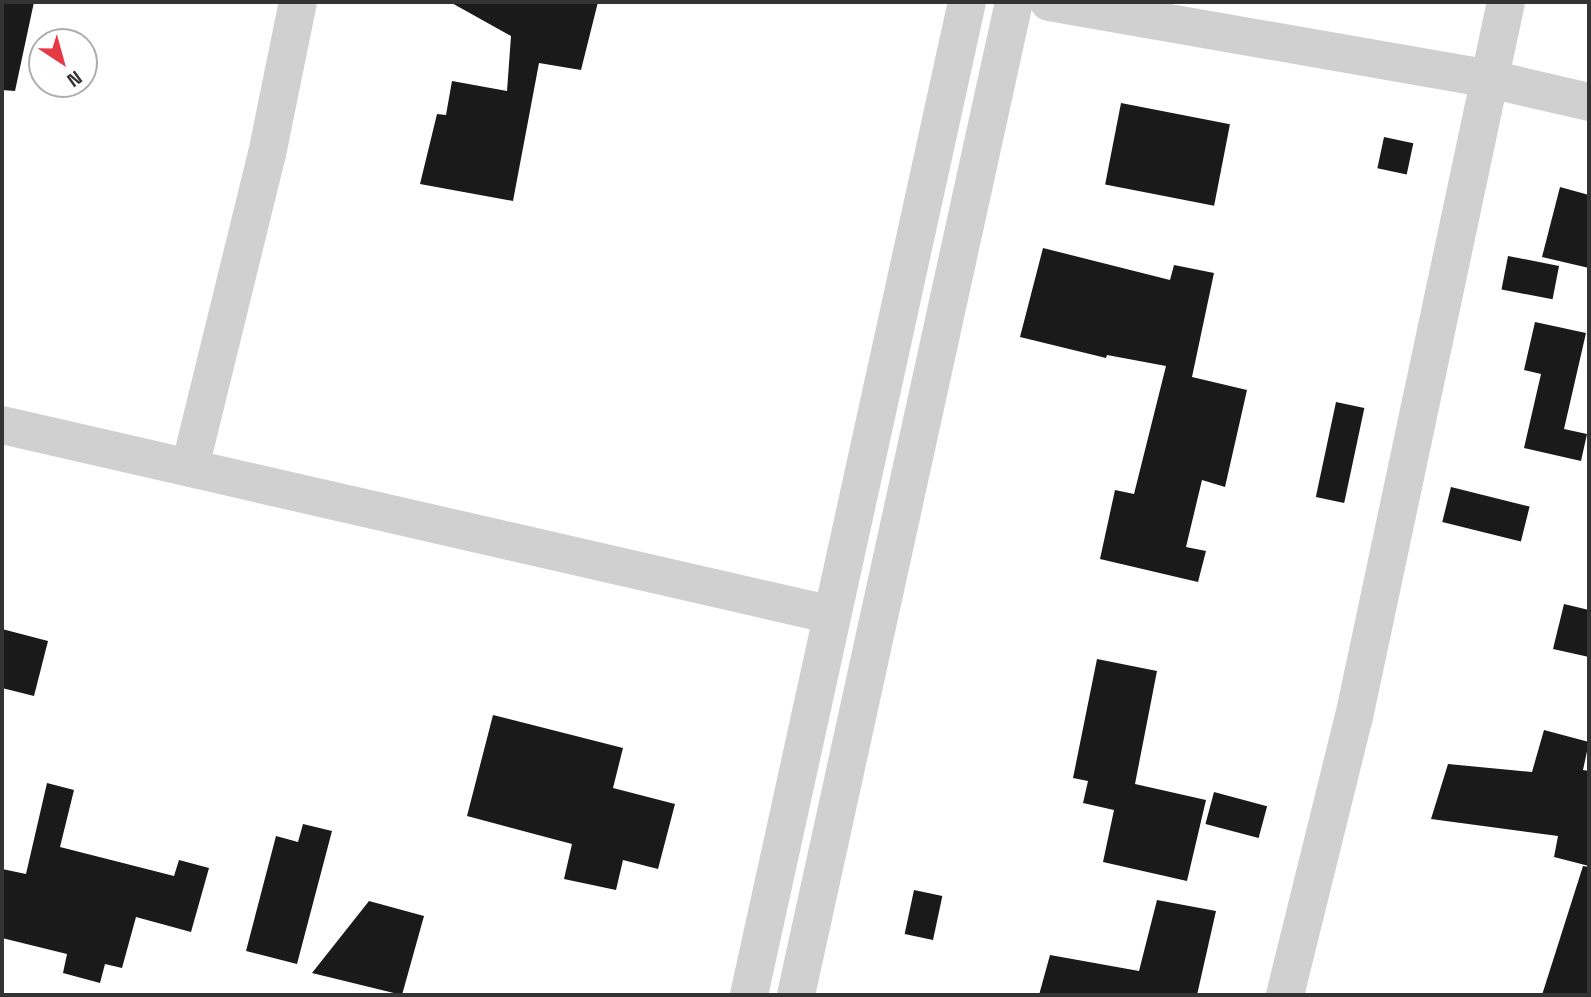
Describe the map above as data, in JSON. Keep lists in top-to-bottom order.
{
  "north": "bottom right"
}
